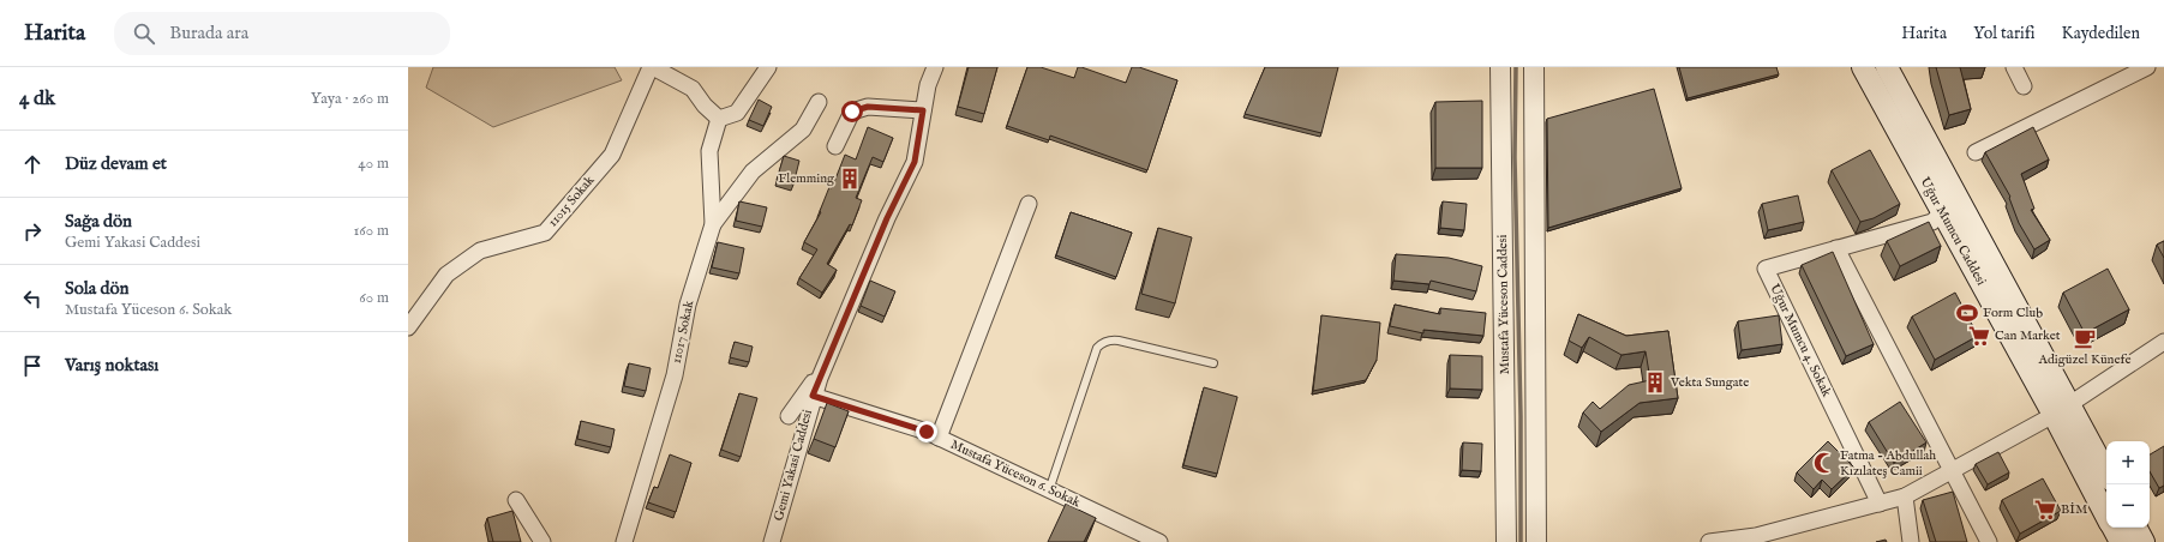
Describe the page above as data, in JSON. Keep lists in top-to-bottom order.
{
  "streets": {
    "main road": ["Uğur Mumcu Caddesi"],
    "street": [
      "11015 Sokak",
      "Mustafa Yüceson Caddesi",
      "11017 Sokak",
      "Uğur Mumcu 4. Sokak",
      "Gemi Yakasi Caddesi",
      "Mustafa Yüceson 6. Sokak"
    ]
  },
  "crossings": [
    ["Uğur Mumcu Caddesi", "Uğur Mumcu 4. Sokak"],
    ["Gemi Yakasi Caddesi", "Mustafa Yüceson 6. Sokak"]
  ],
  "places": {
    "building": ["Flemming", "Vekta Sungate"],
    "sports": ["Form Club"],
    "supermarket": ["Can Market", "BİM"],
    "cafe": ["Adigüzel Künefe"],
    "mosque": ["Fatma - Abdullah Kızılateş Camii"]
  },
  "page": {
    "header": "Harita",
    "search": "Burada ara",
    "nav": ["Harita", "Yol tarifi", "Kaydedilen"],
    "heading": ["4 dk", "Yaya · 260 m"],
    "list": [
      ["Düz devam et", "40 m"],
      ["Sağa dön", "Gemi Yakasi Caddesi", "160 m"],
      ["Sola dön", "Mustafa Yüceson 6. Sokak", "60 m"],
      "Varış noktası"
    ],
    "map_buttons": ["+", "−"]
  }
}
